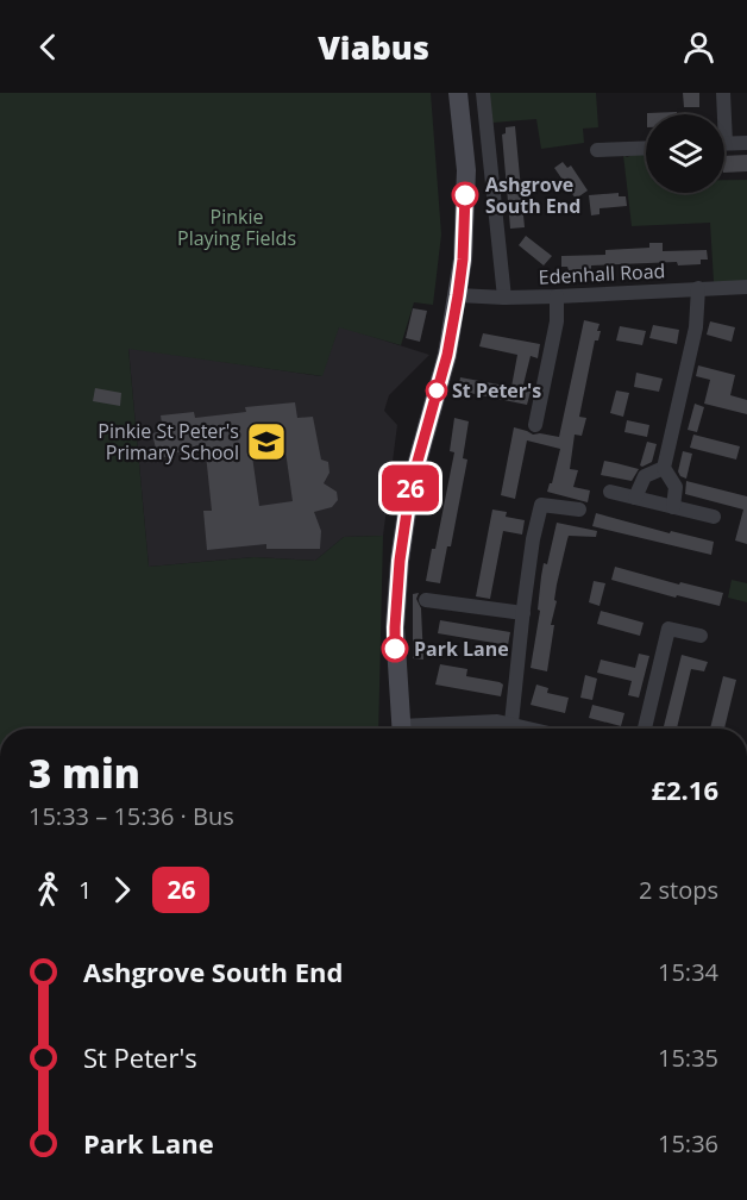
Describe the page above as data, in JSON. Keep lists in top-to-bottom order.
{
  "streets": {
    "street": ["Edenhall Road"]
  },
  "parks": ["Pinkie Playing Fields"],
  "places": {
    "other": ["Ashgrove South End", "St Peter's", "Park Lane"],
    "school or university": ["Pinkie St Peter's Primary School"]
  },
  "lines": ["bus line 26"],
  "page": {
    "header": "Viabus",
    "on_map": "26",
    "heading": ["3 min", "15:33 – 15:36 · Bus", "£2.16"],
    "legs": ["1", "26", "2 stops"],
    "list": [
      {
        "name": "Ashgrove South End",
        "value": "15:34"
      },
      {
        "name": "St Peter's",
        "value": "15:35"
      },
      {
        "name": "Park Lane",
        "value": "15:36"
      }
    ]
  }
}
